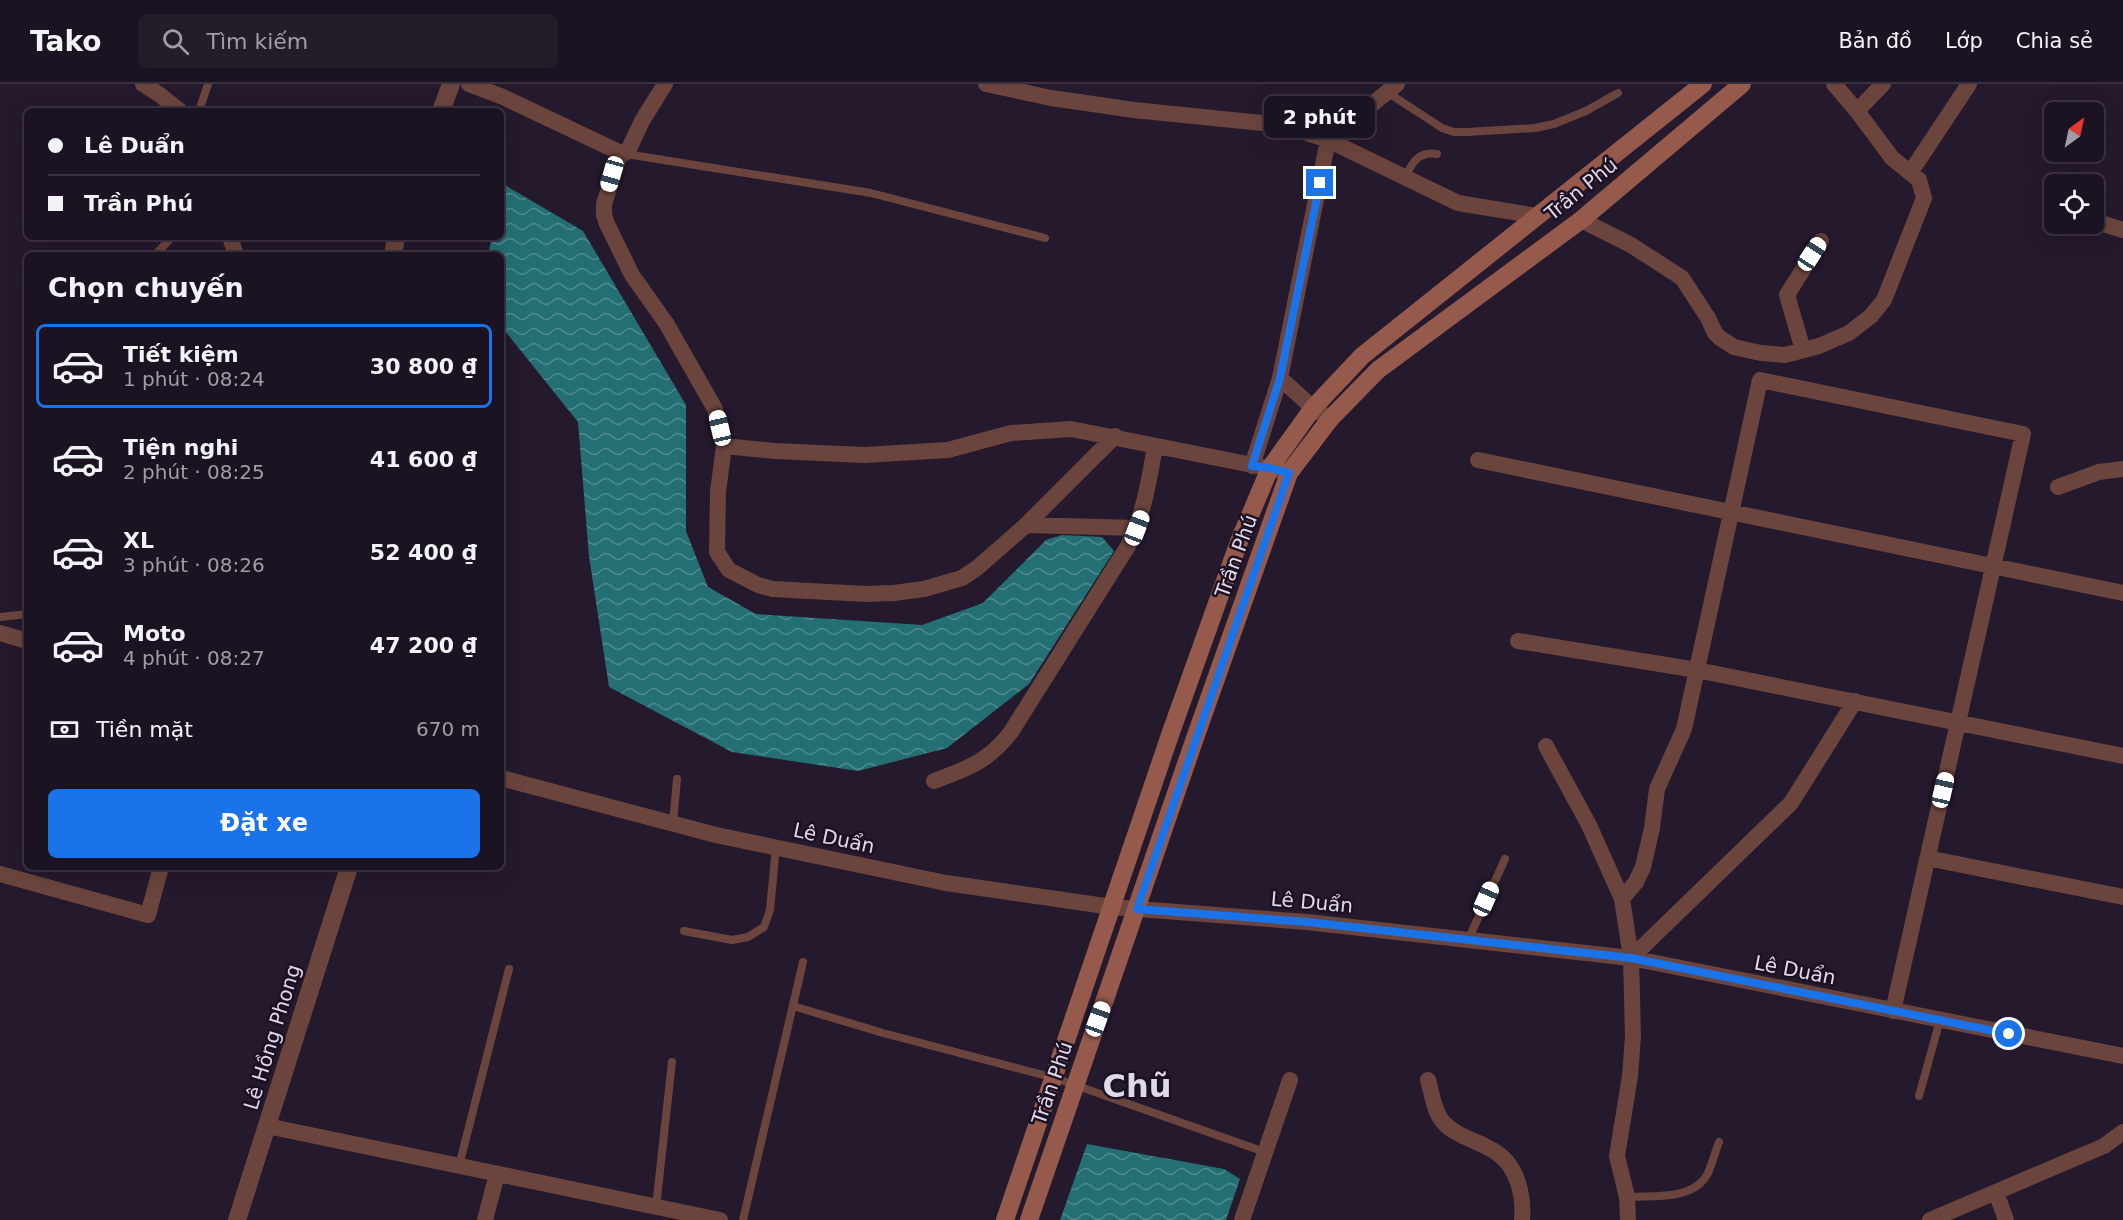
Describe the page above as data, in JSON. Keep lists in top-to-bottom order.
{
  "streets": {
    "main road": ["Trần Phú"],
    "street": ["Lê Duẩn", "Lê Hồng Phong"]
  },
  "crossings": [
    ["Trần Phú", "Lê Duẩn"]
  ],
  "districts": ["Chũ"],
  "north": "top right",
  "page": {
    "header": "Tako",
    "search": "Tìm kiếm",
    "nav": ["Bản đồ", "Lớp", "Chia sẻ"],
    "bubble": "2 phút",
    "banner": ["Lê Duẩn", "Trần Phú"],
    "heading": "Chọn chuyến",
    "list": [
      {
        "name": "Tiết kiệm",
        "note": "1 phút · 08:24",
        "value": "30 800 ₫"
      },
      {
        "name": "Tiện nghi",
        "note": "2 phút · 08:25",
        "value": "41 600 ₫"
      },
      {
        "name": "XL",
        "note": "3 phút · 08:26",
        "value": "52 400 ₫"
      },
      {
        "name": "Moto",
        "note": "4 phút · 08:27",
        "value": "47 200 ₫"
      }
    ],
    "pay": ["Tiền mặt", "670 m"],
    "buttons": "Đặt xe"
  }
}
